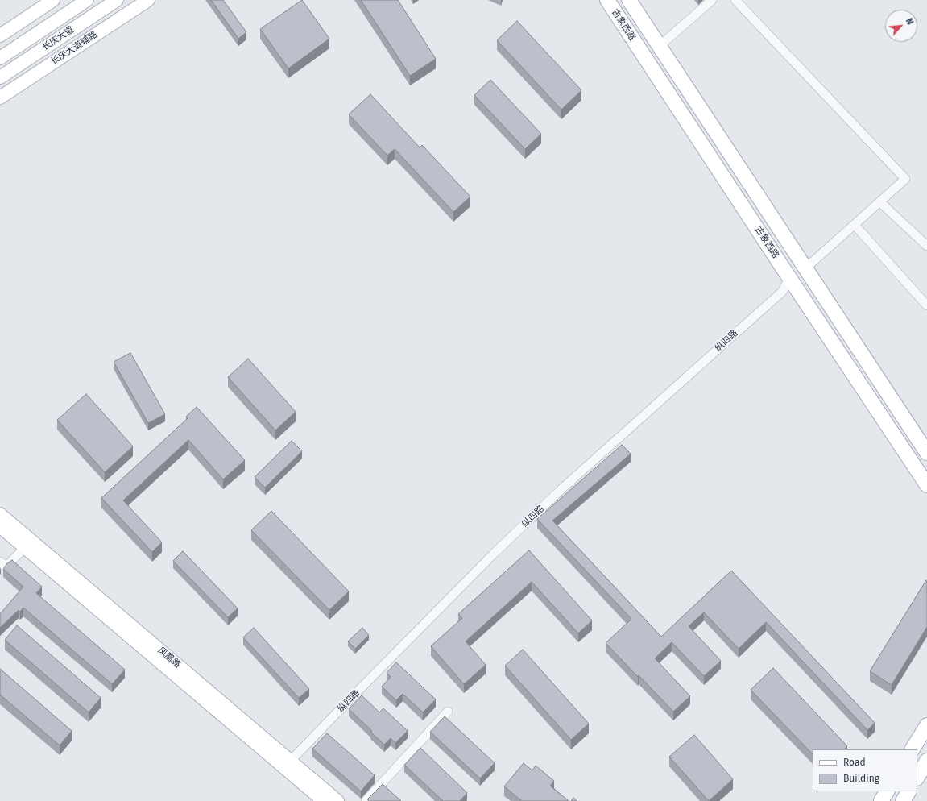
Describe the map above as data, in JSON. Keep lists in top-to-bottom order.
{
  "streets": {
    "main road": ["古象西路"],
    "street": [
      "长庆大道",
      "长庆大道辅路",
      "纵四路",
      "凤凰路"
    ]
  },
  "crossings": [
    ["古象西路", "纵四路"],
    ["纵四路", "凤凰路"]
  ],
  "legend": ["Road", "Building"],
  "north": "top right"
}
